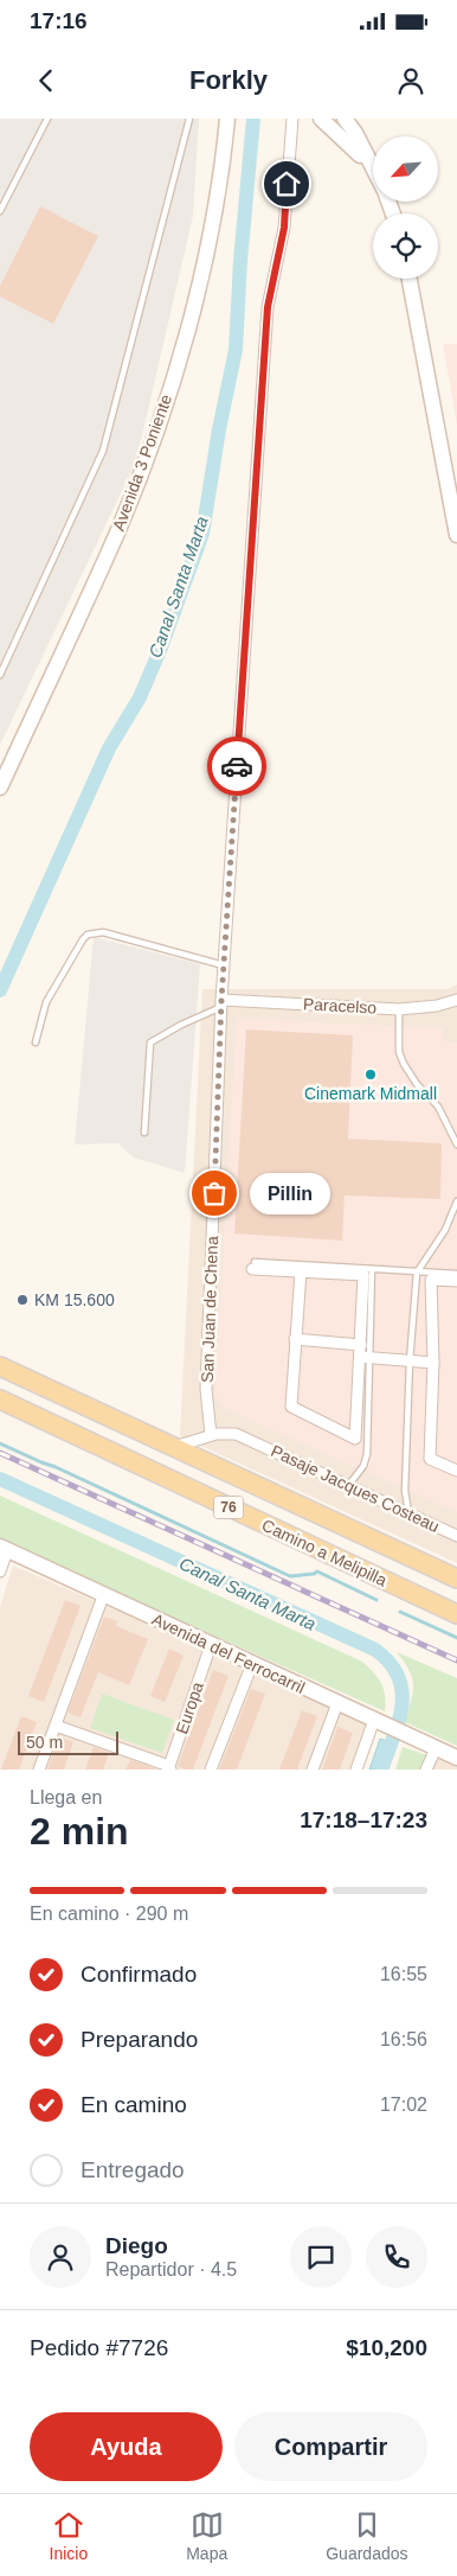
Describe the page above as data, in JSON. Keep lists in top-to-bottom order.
{
  "streets": {
    "main road": ["76", "Camino a Melipilla"],
    "street": [
      "Avenida 3 Poniente",
      "Paracelso",
      "San Juan de Chena",
      "Pasaje Jacques Costeau",
      "Avenida del Ferrocarril",
      "Europa"
    ]
  },
  "crossings": [
    ["Paracelso", "San Juan de Chena"],
    ["San Juan de Chena", "Pasaje Jacques Costeau"],
    ["Avenida del Ferrocarril", "Europa"]
  ],
  "water": ["Canal Santa Marta"],
  "places": ["Cinemark Midmall", "Pillin", "KM 15.600"],
  "scale_bar": "50 m",
  "north": "bottom left",
  "page": {
    "status": "17:16",
    "header": "Forkly",
    "bubble": "Pillin",
    "scale": "50 m",
    "heading": ["2 min", "Llega en", "17:18–17:23"],
    "panel": [
      "Diego",
      "Repartidor · 4.5",
      "Pedido #7726",
      "$10,200"
    ],
    "bar": "En camino · 290 m",
    "list": [
      ["Confirmado", "16:55"],
      ["Preparando", "16:56"],
      ["En camino", "17:02"],
      "Entregado"
    ],
    "buttons": ["Ayuda", "Compartir"],
    "tabs": ["Inicio", "Mapa", "Guardados"]
  }
}
